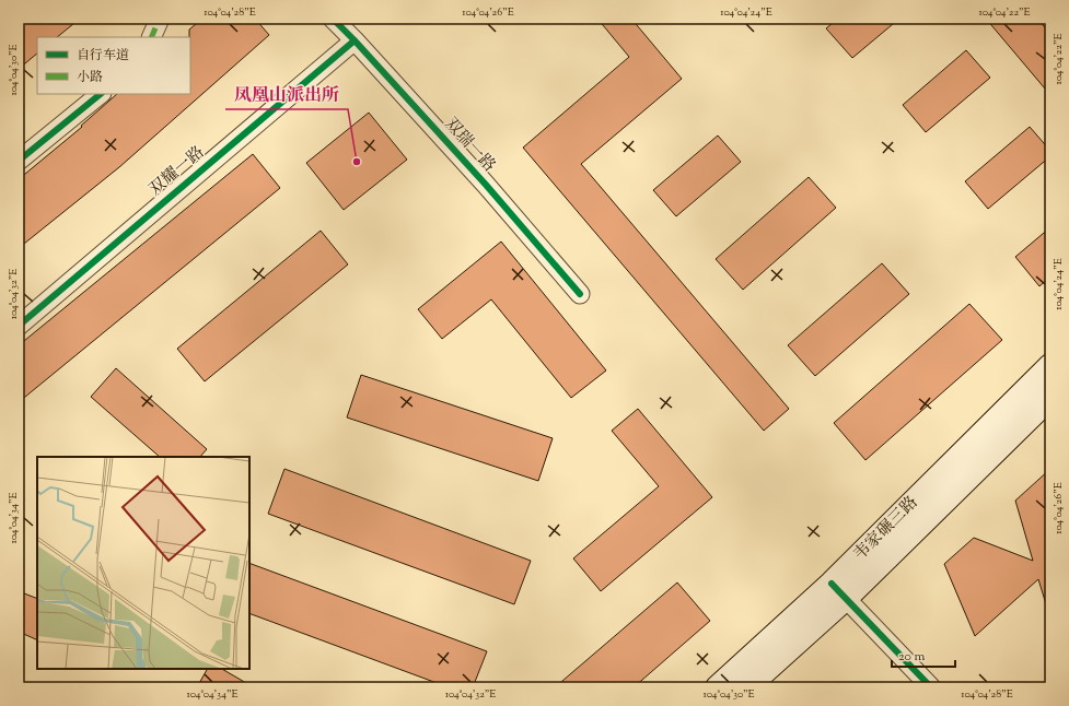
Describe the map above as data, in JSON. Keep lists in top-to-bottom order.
{
  "streets": {
    "main road": ["韦家碾三路"],
    "street": ["双瑞一路", "双耀一路"]
  },
  "crossings": [
    ["双瑞一路", "双耀一路"]
  ],
  "places": ["凤凰山派出所"],
  "legend": ["自行车道", "小路"],
  "scale_bar": "20 m",
  "coordinates": [
    "104°04'28\"E",
    "104°04'26\"E",
    "104°04'24\"E",
    "104°04'22\"E",
    "104°04'30\"E",
    "104°04'32\"E",
    "104°04'34\"E"
  ]
}
